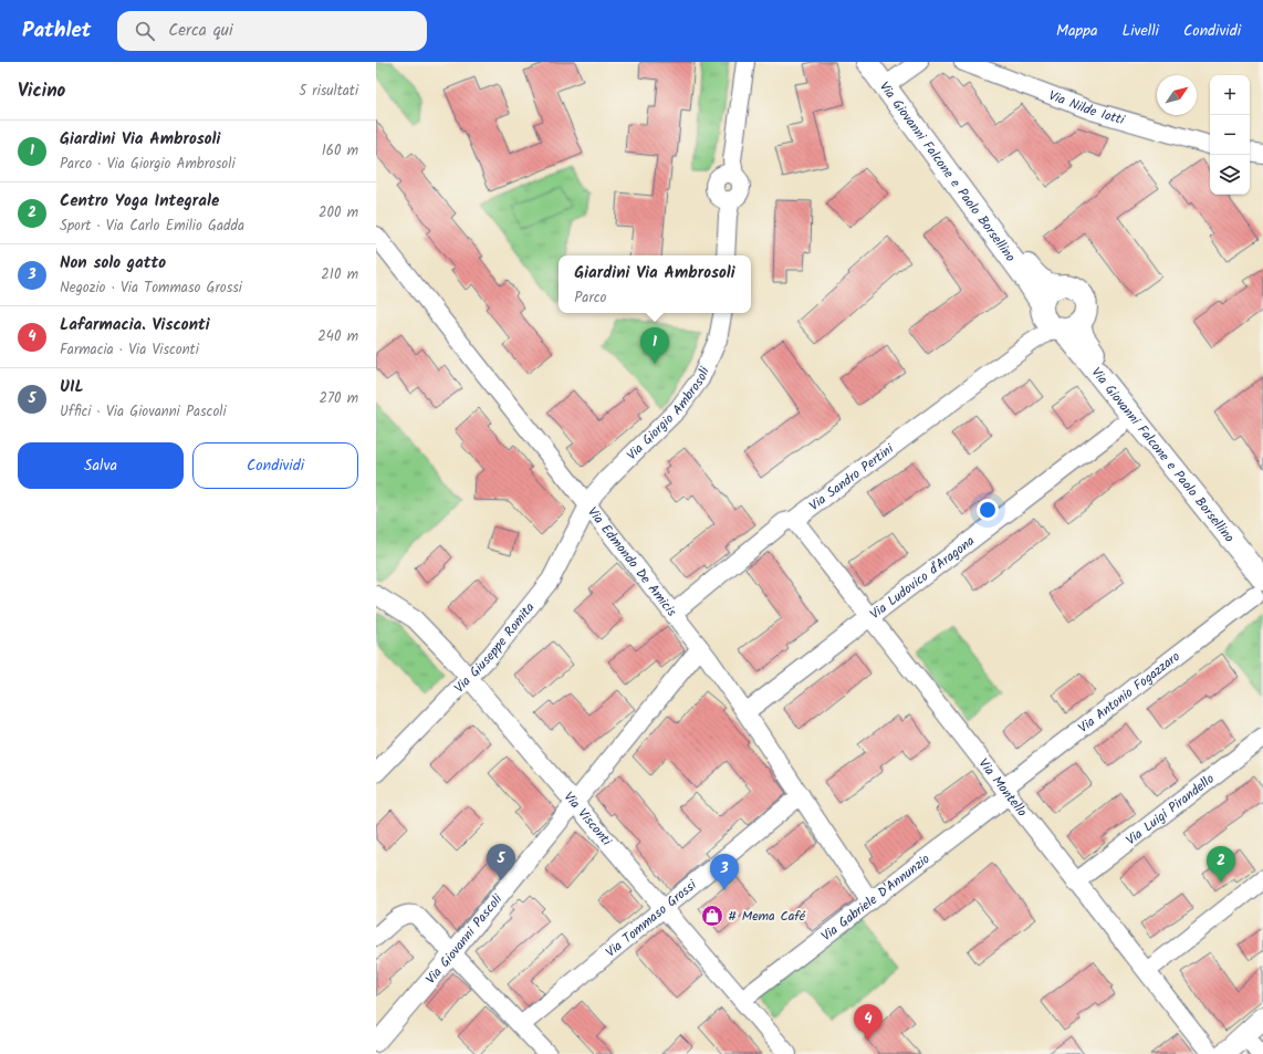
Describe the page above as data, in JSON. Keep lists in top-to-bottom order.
{
  "streets": {
    "street": [
      "Via Nilde Iotti",
      "Via Giovanni Falcone e Paolo Borsellino",
      "Via Giorgio Ambrosoli",
      "Via Sandro Pertini",
      "Via Edmondo De Amicis",
      "Via Ludovico d'Aragona",
      "Via Giuseppe Romita",
      "Via Antonio Fogazzaro",
      "Via Montello",
      "Via Luigi Pirandello",
      "Via Visconti",
      "Via Gabriele D'Annunzio",
      "Via Tommaso Grossi",
      "Via Giovanni Pascoli"
    ]
  },
  "crossings": [
    ["Via Giovanni Falcone e Paolo Borsellino", "Via Sandro Pertini"],
    ["Via Giovanni Falcone e Paolo Borsellino", "Via Antonio Fogazzaro"],
    ["Via Giorgio Ambrosoli", "Via Edmondo De Amicis"],
    ["Via Giorgio Ambrosoli", "Via Giuseppe Romita"],
    ["Via Sandro Pertini", "Via Edmondo De Amicis"],
    ["Via Sandro Pertini", "Via Montello"],
    ["Via Edmondo De Amicis", "Via Ludovico d'Aragona"],
    ["Via Edmondo De Amicis", "Via Giuseppe Romita"],
    ["Via Edmondo De Amicis", "Via Gabriele D'Annunzio"],
    ["Via Edmondo De Amicis", "Via Tommaso Grossi"],
    ["Via Edmondo De Amicis", "Via Giovanni Pascoli"],
    ["Via Ludovico d'Aragona", "Via Montello"],
    ["Via Giuseppe Romita", "Via Visconti"],
    ["Via Antonio Fogazzaro", "Via Montello"],
    ["Via Antonio Fogazzaro", "Via Gabriele D'Annunzio"],
    ["Via Montello", "Via Luigi Pirandello"],
    ["Via Montello", "Via Gabriele D'Annunzio"],
    ["Via Visconti", "Via Gabriele D'Annunzio"],
    ["Via Visconti", "Via Tommaso Grossi"],
    ["Via Visconti", "Via Giovanni Pascoli"]
  ],
  "places": {
    "shop": ["# Mema Café"]
  },
  "north": "top right",
  "page": {
    "header": "Pathlet",
    "search": "Cerca qui",
    "nav": ["Mappa", "Livelli", "Condividi"],
    "heading": ["Vicino", "5 risultati"],
    "map_buttons": ["+", "−"],
    "list": [
      {
        "mark": "1",
        "name": "Giardini Via Ambrosoli",
        "note": "Parco · Via Giorgio Ambrosoli",
        "value": "160 m"
      },
      {
        "mark": "2",
        "name": "Centro Yoga Integrale",
        "note": "Sport · Via Carlo Emilio Gadda",
        "value": "200 m"
      },
      {
        "mark": "3",
        "name": "Non solo gatto",
        "note": "Negozio · Via Tommaso Grossi",
        "value": "210 m"
      },
      {
        "mark": "4",
        "name": "Lafarmacia. Visconti",
        "note": "Farmacia · Via Visconti",
        "value": "240 m"
      },
      {
        "mark": "5",
        "name": "UIL",
        "note": "Uffici · Via Giovanni Pascoli",
        "value": "270 m"
      }
    ],
    "popup": ["Giardini Via Ambrosoli", "Parco"],
    "pins": [
      "1",
      "5",
      "2",
      "3",
      "4"
    ],
    "buttons": ["Salva", "Condividi"]
  }
}
